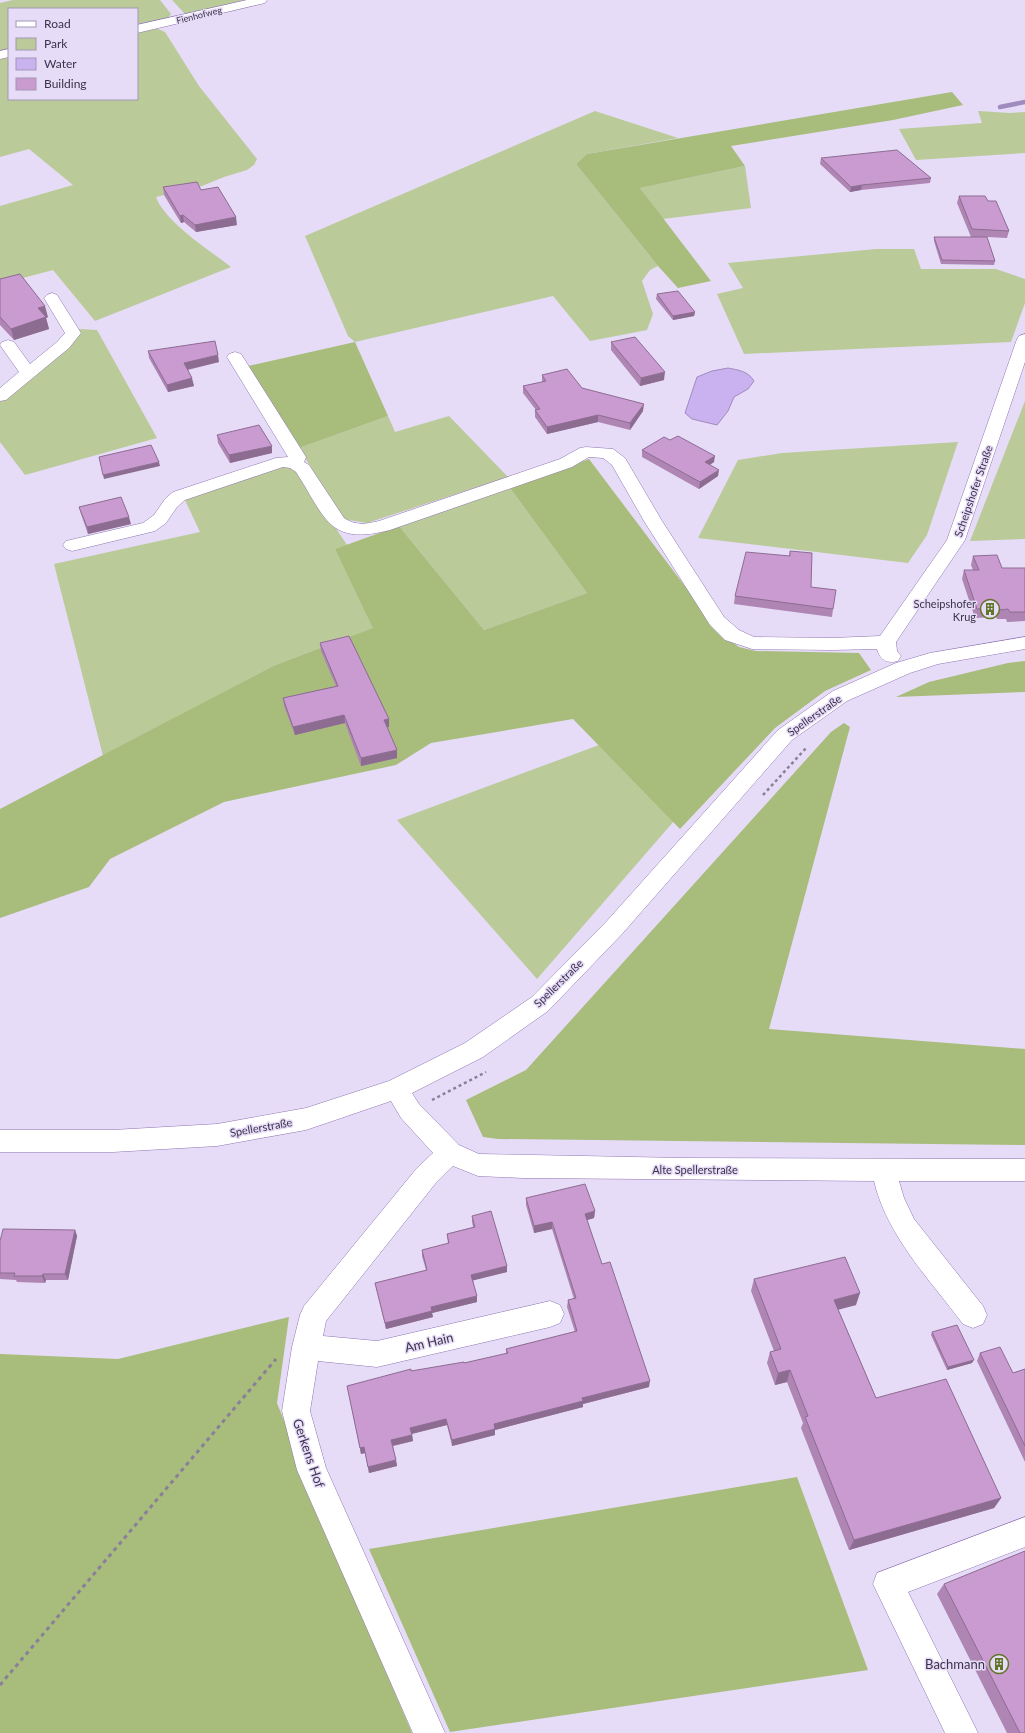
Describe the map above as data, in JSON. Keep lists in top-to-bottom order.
{
  "streets": {
    "street": [
      "Fienhofweg",
      "Scheipshofer Straße",
      "Spellerstraße",
      "Alte Spellerstraße",
      "Am Hain",
      "Gerkens Hof"
    ]
  },
  "crossings": [
    ["Spellerstraße", "Alte Spellerstraße"],
    ["Alte Spellerstraße", "Gerkens Hof"],
    ["Am Hain", "Gerkens Hof"]
  ],
  "places": {
    "building": ["Scheipshofer Krug", "Bachmann"]
  },
  "legend": [
    "Road",
    "Park",
    "Water",
    "Building"
  ]
}
